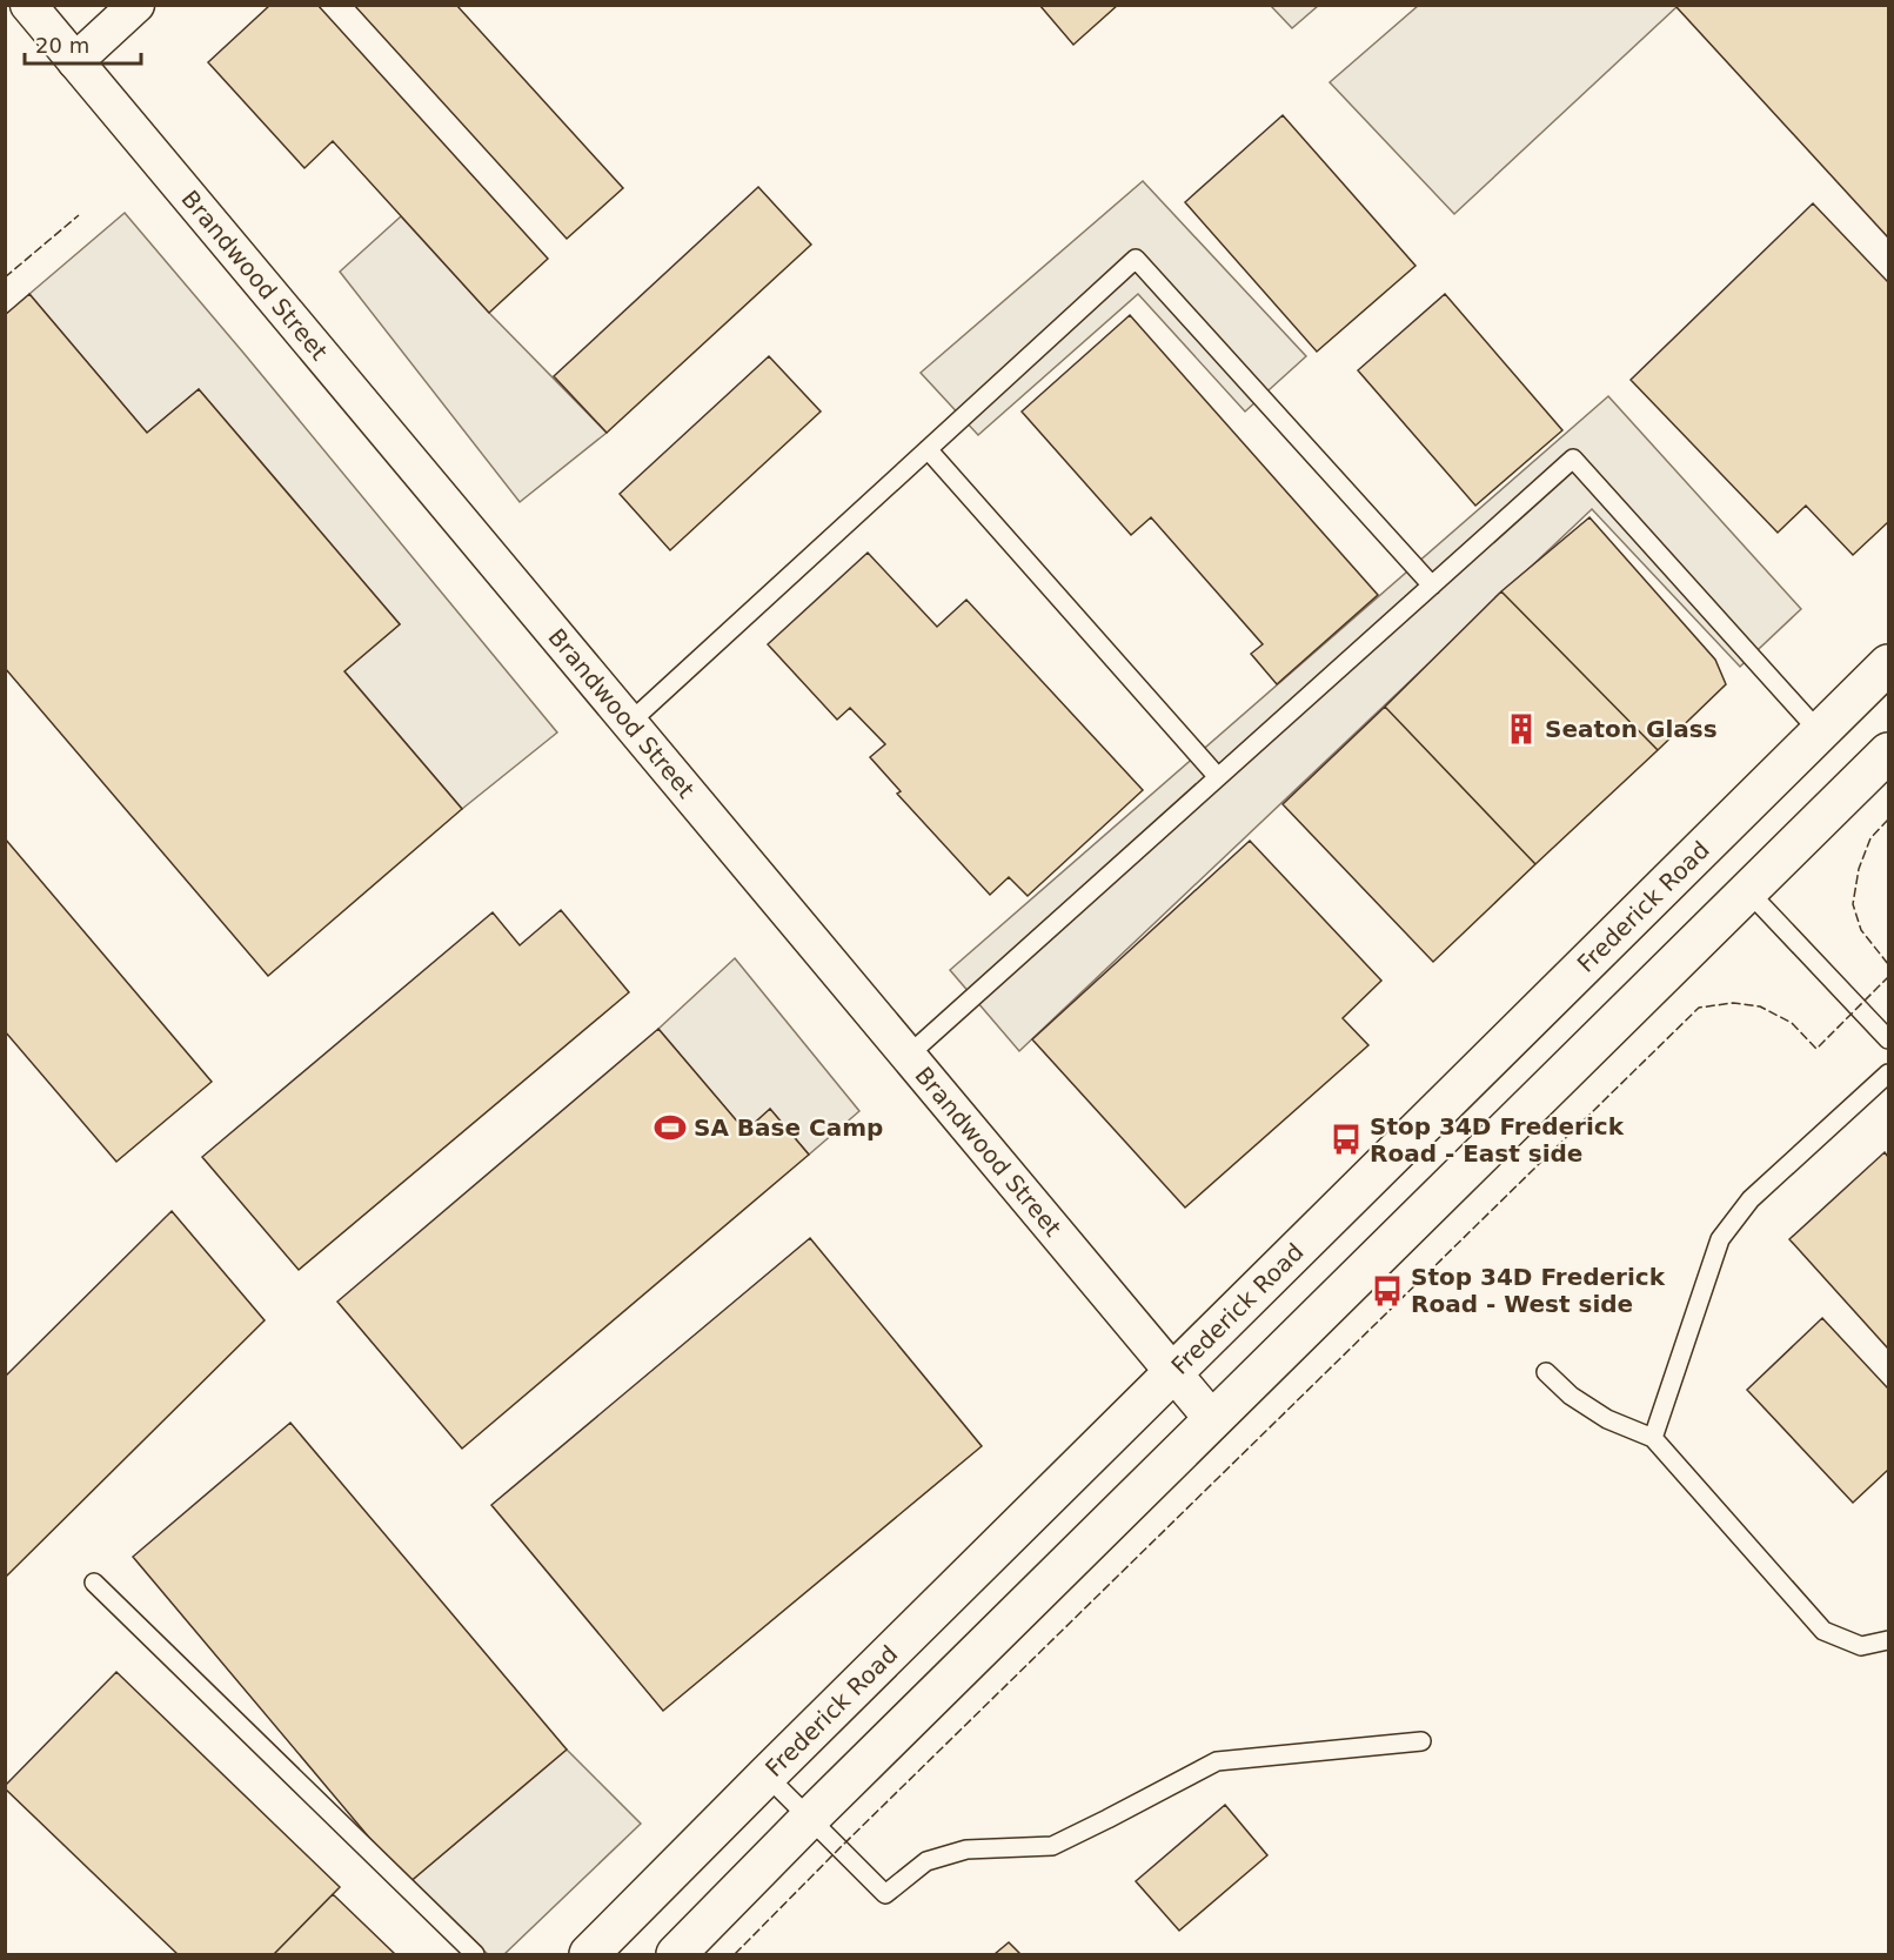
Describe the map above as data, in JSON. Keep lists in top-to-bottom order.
{
  "streets": {
    "main road": ["Frederick Road"],
    "street": ["Brandwood Street"]
  },
  "crossings": [
    ["Brandwood Street", "Frederick Road"]
  ],
  "places": {
    "building": ["Seaton Glass"],
    "sports": ["SA Base Camp"],
    "bus stop": ["Stop 34D Frederick Road - East side", "Stop 34D Frederick Road - West side"]
  },
  "scale_bar": "20 m"
}
